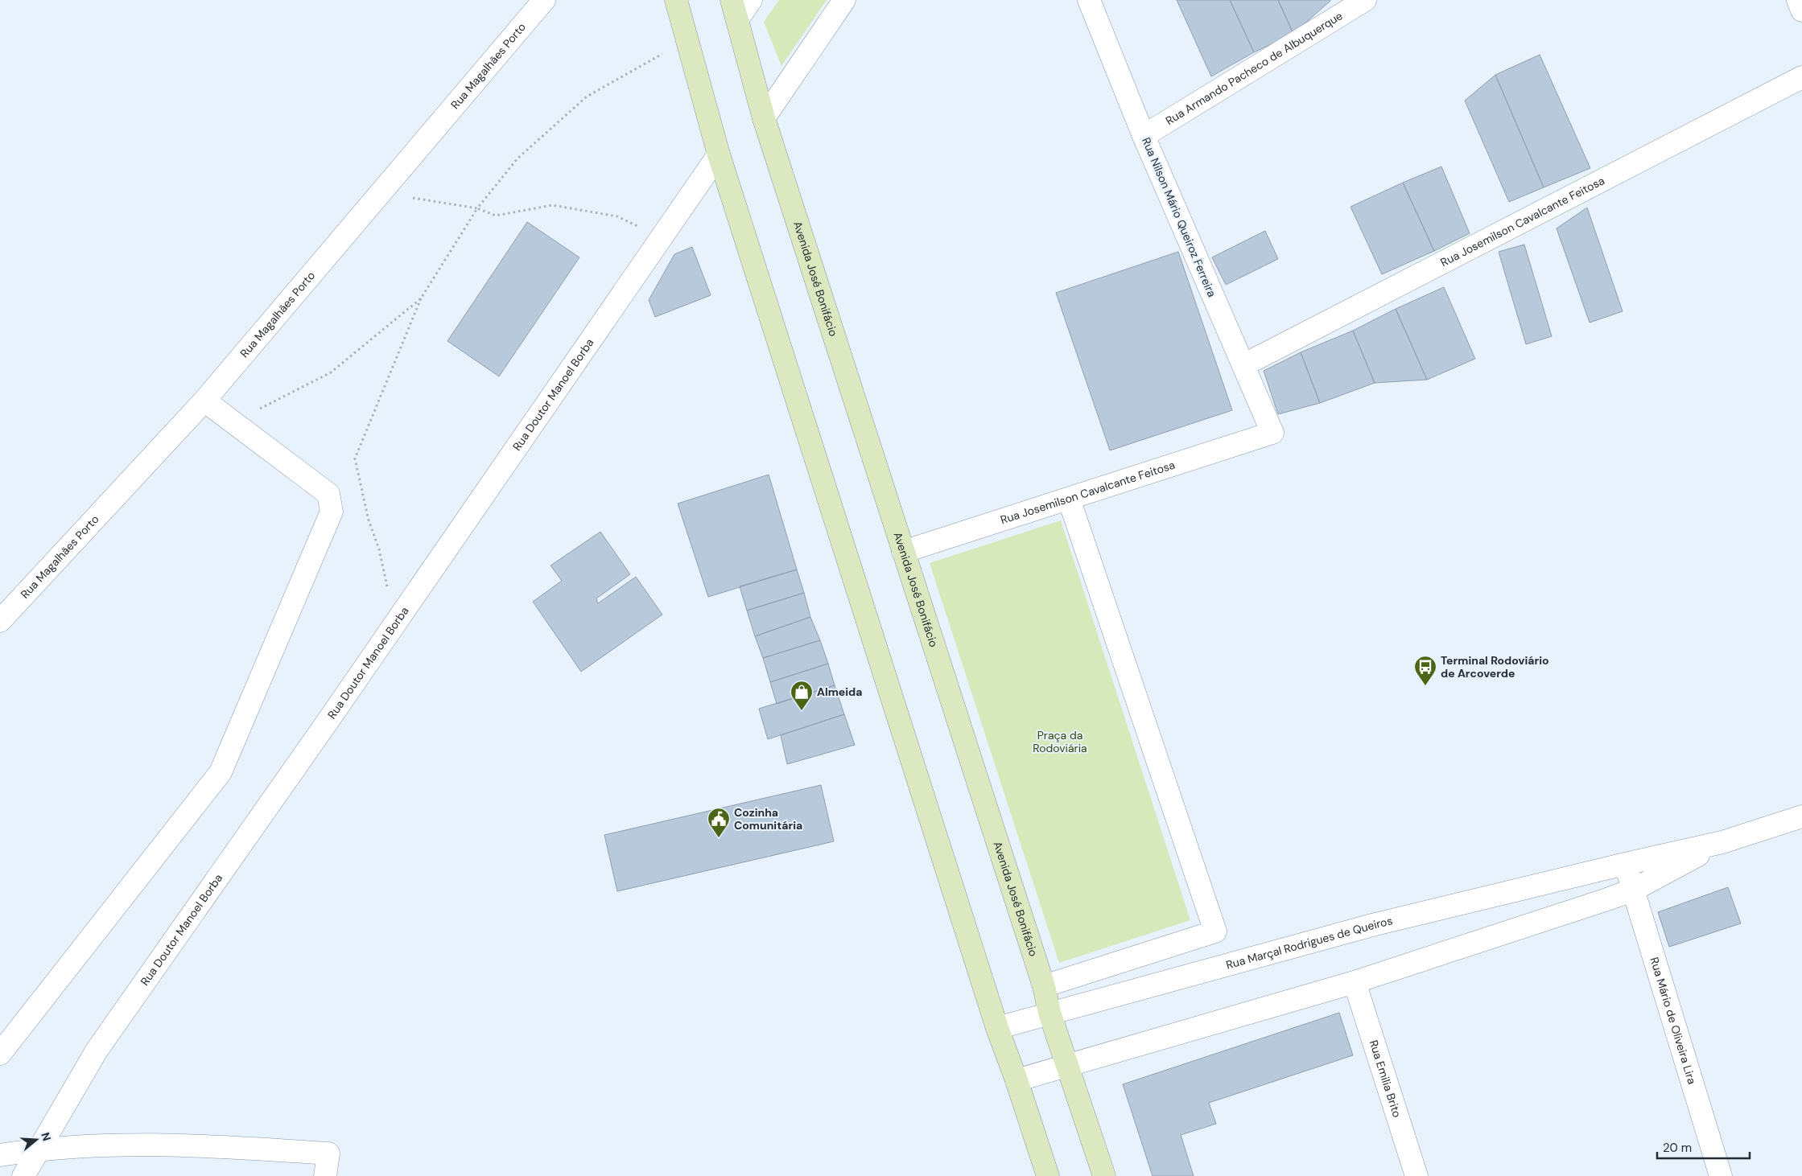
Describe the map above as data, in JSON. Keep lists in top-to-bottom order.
{
  "streets": {
    "main road": ["Avenida José Bonifácio"],
    "street": [
      "Rua Magalhães Porto",
      "Rua Armando Pacheco de Albuquerque",
      "Rua Nilson Mário Queiroz Ferreira",
      "Rua Josemilson Cavalcante Feitosa",
      "Rua Doutor Manoel Borba",
      "Rua Marçal Rodrigues de Queiros",
      "Rua Mário de Oliveira Lira",
      "Rua Emilia Brito"
    ]
  },
  "crossings": [
    ["Rua Armando Pacheco de Albuquerque", "Rua Nilson Mário Queiroz Ferreira"],
    ["Rua Nilson Mário Queiroz Ferreira", "Rua Josemilson Cavalcante Feitosa"],
    ["Rua Josemilson Cavalcante Feitosa", "Avenida José Bonifácio"],
    ["Avenida José Bonifácio", "Rua Marçal Rodrigues de Queiros"],
    ["Rua Marçal Rodrigues de Queiros", "Rua Mário de Oliveira Lira"]
  ],
  "parks": ["Praça da Rodoviária"],
  "places": {
    "bus stop": ["Terminal Rodoviário de Arcoverde"],
    "shop": ["Almeida"],
    "public building": ["Cozinha Comunitária"]
  },
  "scale_bar": "20 m",
  "north": "right"
}
